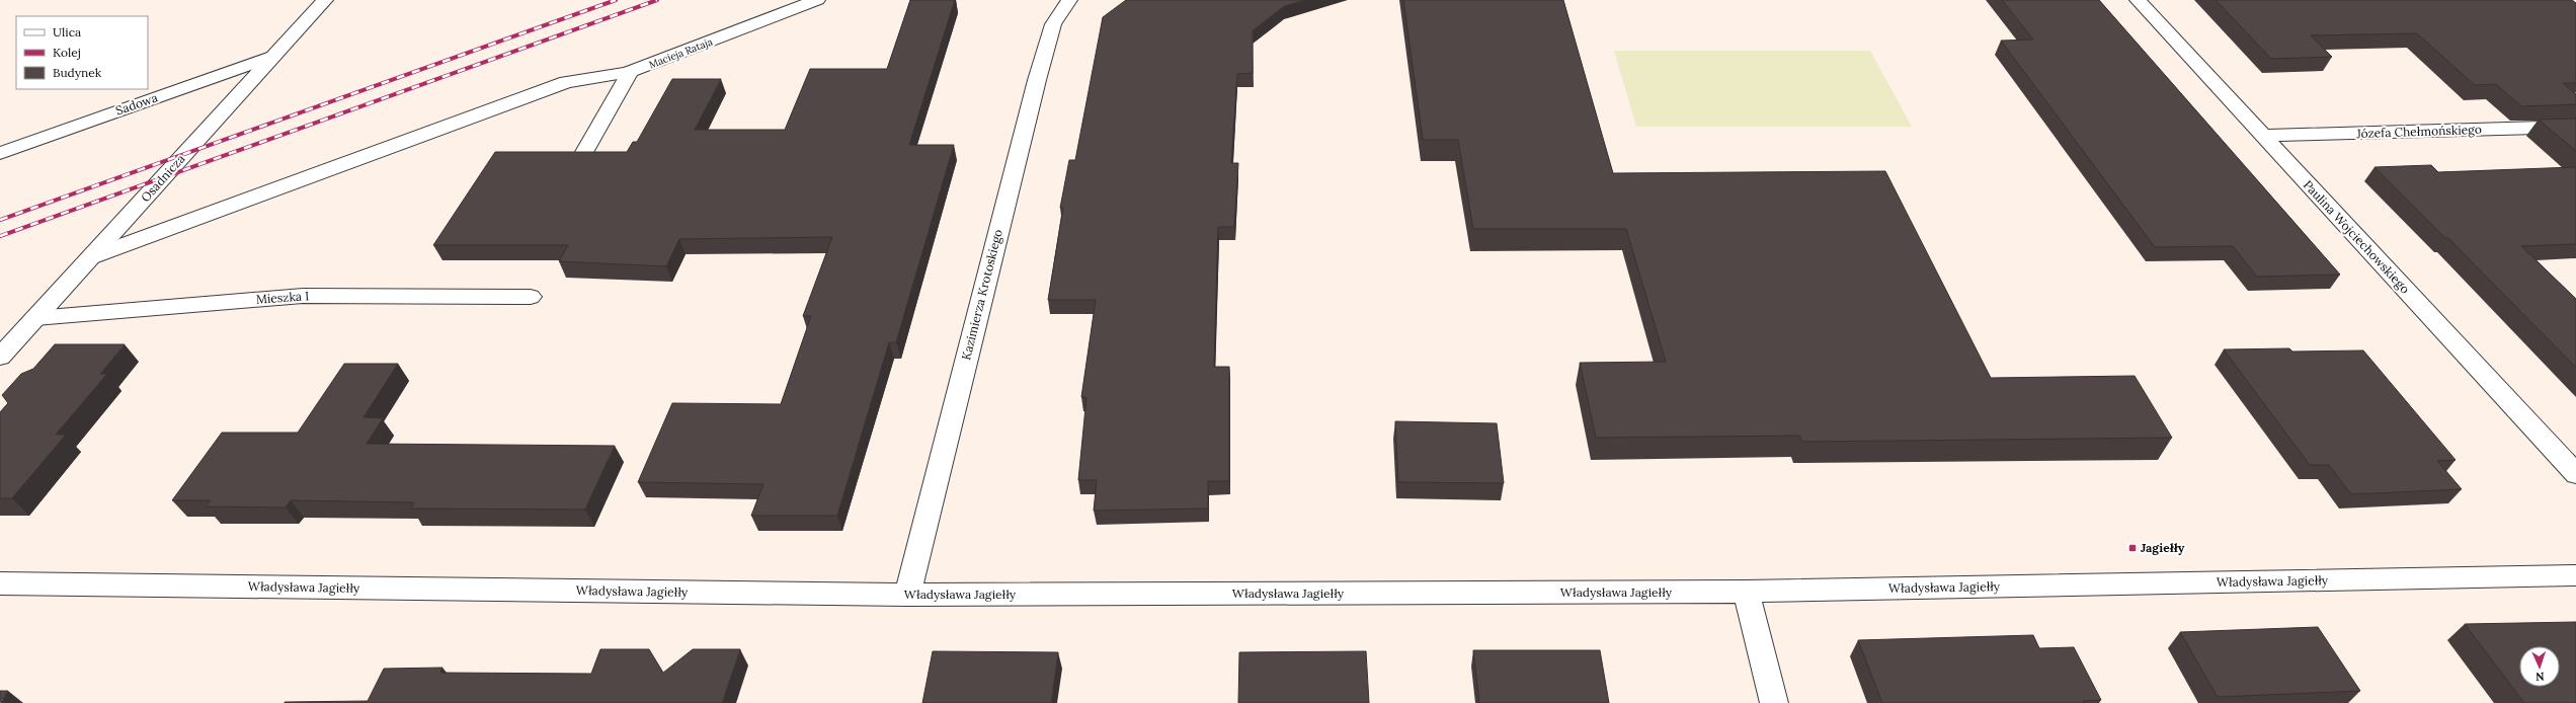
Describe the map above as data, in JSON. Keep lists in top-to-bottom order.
{
  "streets": {
    "street": [
      "Macieja Rataja",
      "Sadowa",
      "Józefa Chełmońskiego",
      "Osadnicza",
      "Paulina Wojciechowskiego",
      "Kazimierza Krotoskiego",
      "Mieszka I",
      "Władysława Jagiełły"
    ]
  },
  "crossings": [
    ["Macieja Rataja", "Osadnicza"],
    ["Sadowa", "Osadnicza"],
    ["Józefa Chełmońskiego", "Paulina Wojciechowskiego"],
    ["Osadnicza", "Mieszka I"],
    ["Kazimierza Krotoskiego", "Władysława Jagiełły"]
  ],
  "places": {
    "transit": ["Jagiełły"]
  },
  "legend": ["Ulica", "Kolej", "Budynek"],
  "north": "bottom"
}
